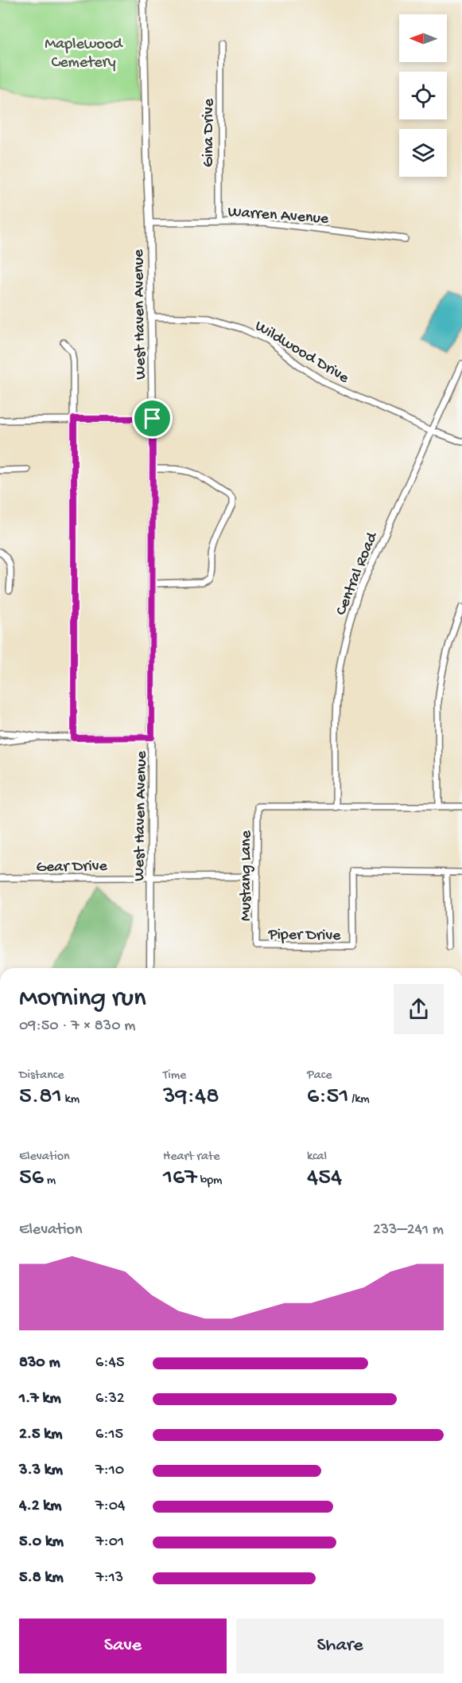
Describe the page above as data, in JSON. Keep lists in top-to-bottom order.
{
  "streets": {
    "street": [
      "Gina Drive",
      "Warren Avenue",
      "West Haven Avenue",
      "Wildwood Drive",
      "Central Road",
      "Gear Drive",
      "Mustang Lane",
      "Piper Drive"
    ]
  },
  "crossings": [
    ["Gina Drive", "Warren Avenue"],
    ["Warren Avenue", "West Haven Avenue"],
    ["West Haven Avenue", "Wildwood Drive"],
    ["West Haven Avenue", "Gear Drive"],
    ["Wildwood Drive", "Central Road"],
    ["Central Road", "Mustang Lane"],
    ["Gear Drive", "Mustang Lane"],
    ["Mustang Lane", "Piper Drive"]
  ],
  "parks": ["Maplewood Cemetery"],
  "north": "left",
  "page": {
    "heading": ["Morning run", "09:50 · 7 × 830 m"],
    "stats": [
      ["Distance", "5.81 km"],
      ["Time", "39:48"],
      ["Pace", "6:51 /km"],
      ["Elevation", "56 m"],
      ["Heart rate", "167 bpm"],
      ["kcal", "454"]
    ],
    "chart": ["Elevation", "233–241 m"],
    "list": [
      {
        "name": "830 m",
        "note": "6:45"
      },
      {
        "name": "1.7 km",
        "note": "6:32"
      },
      {
        "name": "2.5 km",
        "note": "6:15"
      },
      {
        "name": "3.3 km",
        "note": "7:10"
      },
      {
        "name": "4.2 km",
        "note": "7:04"
      },
      {
        "name": "5.0 km",
        "note": "7:01"
      },
      {
        "name": "5.8 km",
        "note": "7:13"
      }
    ],
    "buttons": ["Save", "Share"]
  }
}
